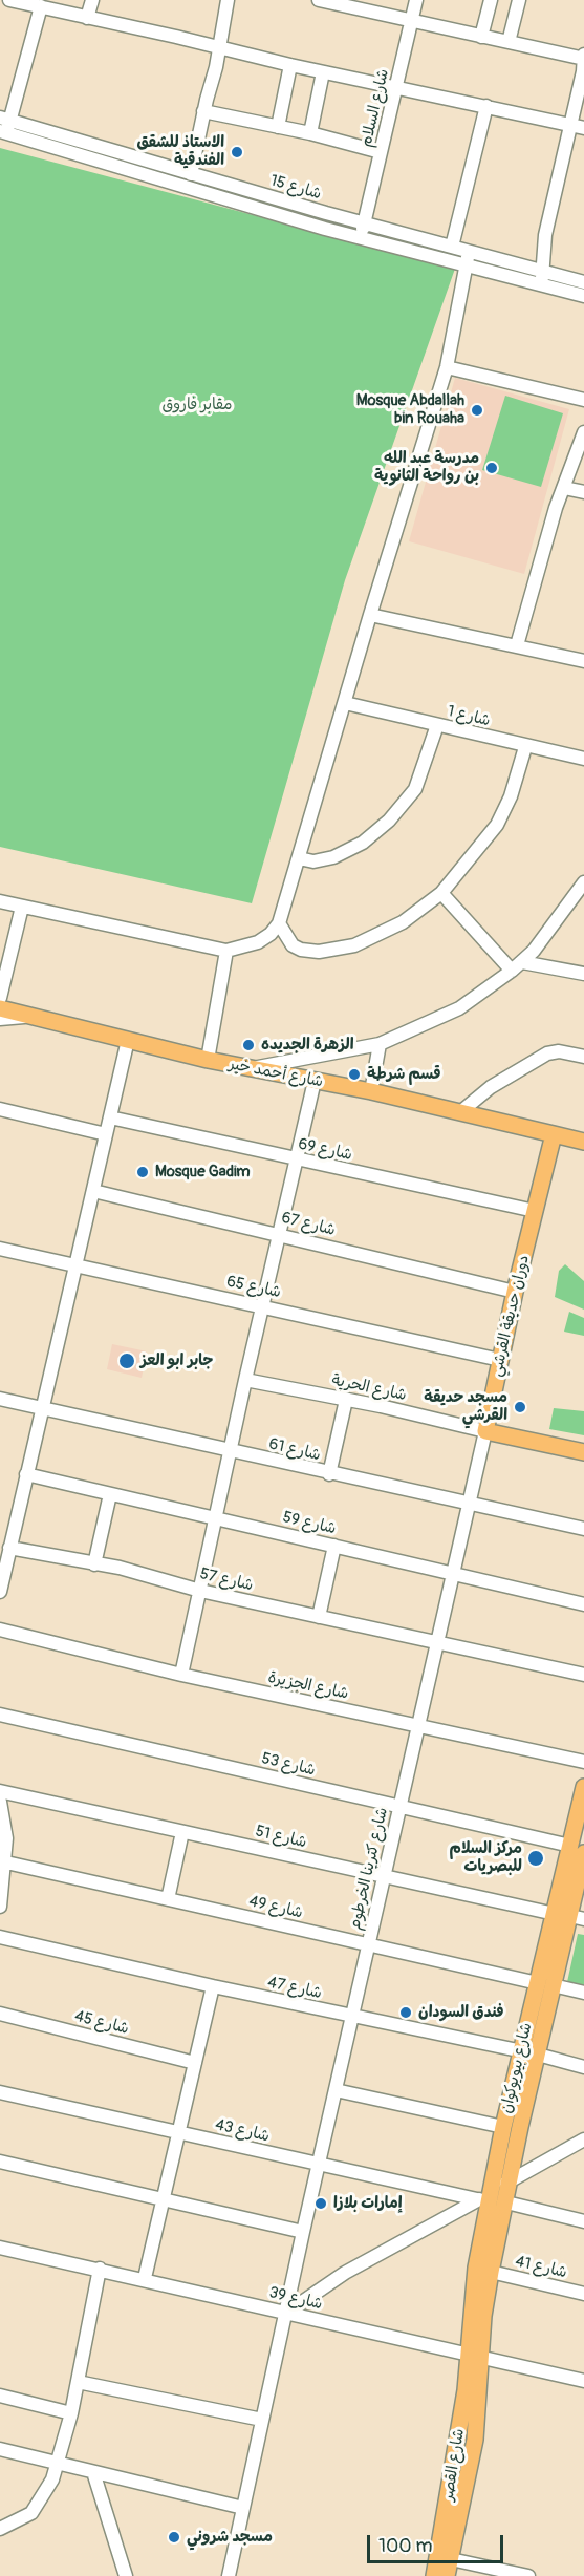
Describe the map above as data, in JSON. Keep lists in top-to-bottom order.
{
  "streets": {
    "main road": [
      "شارع أحمد خير",
      "دوران حديقة القرشي",
      "شارع بيويوكوان",
      "شارع القصر"
    ],
    "street": [
      "شارع السلام",
      "شارع 15",
      "شارع 1",
      "شارع 69",
      "شارع 67",
      "شارع 65",
      "شارع الحرية",
      "شارع 61",
      "شارع 59",
      "شارع 57",
      "شارع الجزيرة",
      "شارع 53",
      "شارع 51",
      "شارع كترينا الخرطوم",
      "شارع 49",
      "شارع 47",
      "شارع 45",
      "شارع 43",
      "شارع 41",
      "شارع 39"
    ]
  },
  "crossings": [
    ["شارع السلام", "شارع 15"],
    ["شارع أحمد خير", "دوران حديقة القرشي"],
    ["شارع 69", "دوران حديقة القرشي"],
    ["شارع 67", "دوران حديقة القرشي"],
    ["شارع 65", "دوران حديقة القرشي"],
    ["دوران حديقة القرشي", "شارع الحرية"],
    ["دوران حديقة القرشي", "شارع كترينا الخرطوم"],
    ["شارع الحرية", "شارع كترينا الخرطوم"],
    ["شارع 61", "شارع كترينا الخرطوم"],
    ["شارع 59", "شارع كترينا الخرطوم"],
    ["شارع 57", "شارع كترينا الخرطوم"],
    ["شارع الجزيرة", "شارع كترينا الخرطوم"],
    ["شارع 53", "شارع كترينا الخرطوم"],
    ["شارع 53", "شارع بيويوكوان"],
    ["شارع 51", "شارع كترينا الخرطوم"],
    ["شارع 51", "شارع بيويوكوان"],
    ["شارع كترينا الخرطوم", "شارع 49"],
    ["شارع كترينا الخرطوم", "شارع 47"],
    ["شارع كترينا الخرطوم", "شارع 43"],
    ["شارع كترينا الخرطوم", "شارع 39"],
    ["شارع 49", "شارع بيويوكوان"],
    ["شارع 47", "شارع بيويوكوان"],
    ["شارع بيويوكوان", "شارع 43"],
    ["شارع بيويوكوان", "شارع 41"],
    ["شارع بيويوكوان", "شارع 39"],
    ["شارع بيويوكوان", "شارع القصر"],
    ["شارع 39", "شارع القصر"]
  ],
  "parks": ["مقابر فاروق"],
  "places": [
    "الاستاذ للشقق الفندقية",
    "Mosque Abdallah bin Rouaha",
    "مدرسة عبد الله بن رواحة الثانوية",
    "الزهرة الجديده",
    "قسم شرطة",
    "Mosque Gadim",
    "جابر ابو العز",
    "مسجد حديقة القرشي",
    "مركز السلام للبصريات",
    "فندق السودان",
    "إمارات بلازا",
    "مسجد شروني"
  ],
  "scale_bar": "100 m"
}
